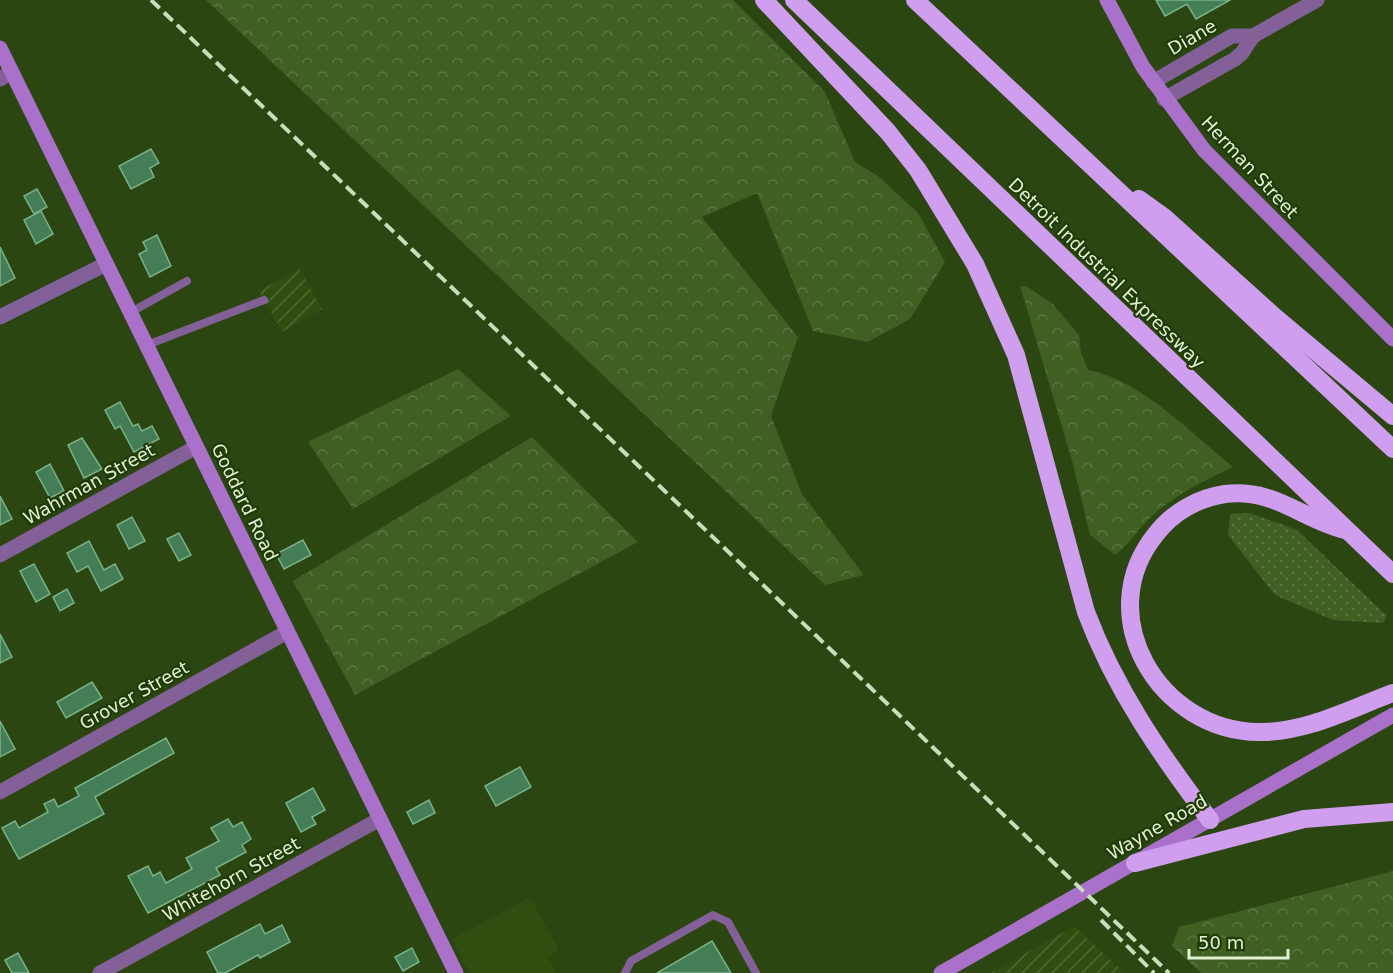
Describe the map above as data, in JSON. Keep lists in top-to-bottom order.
{
  "streets": {
    "highway": ["Detroit Industrial Expressway"],
    "main road": ["Herman Street", "Goddard Road", "Wayne Road"],
    "street": [
      "Diane",
      "Wahrman Street",
      "Grover Street",
      "Whitehorn Street"
    ]
  },
  "crossings": [
    ["Diane", "Herman Street"],
    ["Wahrman Street", "Goddard Road"],
    ["Goddard Road", "Grover Street"],
    ["Goddard Road", "Whitehorn Street"]
  ],
  "scale_bar": "50 m"
}
